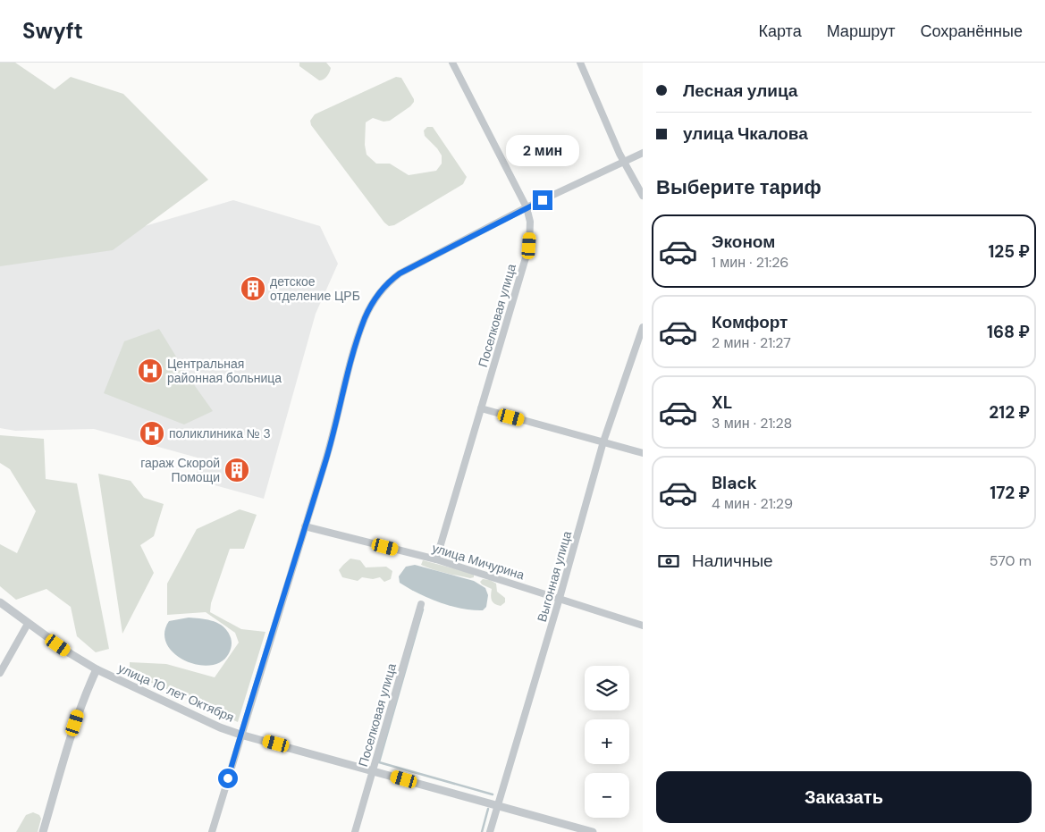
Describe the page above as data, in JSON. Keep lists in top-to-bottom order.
{
  "streets": {
    "street": [
      "Поселковая улица",
      "улица Мичурина",
      "Выгонная улица",
      "улица 10 лет Октября"
    ]
  },
  "crossings": [
    ["Поселковая улица", "улица Мичурина"],
    ["Поселковая улица", "улица 10 лет Октября"],
    ["улица Мичурина", "Выгонная улица"],
    ["Выгонная улица", "улица 10 лет Октября"]
  ],
  "places": {
    "building": ["детское отделение ЦРБ", "гараж Скорой Помощи"],
    "hospital": ["Центральная районная больница", "поликлиника № 3"]
  },
  "page": {
    "header": "Swyft",
    "nav": ["Карта", "Маршрут", "Сохранённые"],
    "banner": ["Лесная улица", "улица Чкалова"],
    "bubble": "2 мин",
    "heading": "Выберите тариф",
    "list": [
      {
        "name": "Эконом",
        "note": "1 мин · 21:26",
        "value": "125 ₽"
      },
      {
        "name": "Комфорт",
        "note": "2 мин · 21:27",
        "value": "168 ₽"
      },
      {
        "name": "XL",
        "note": "3 мин · 21:28",
        "value": "212 ₽"
      },
      {
        "name": "Black",
        "note": "4 мин · 21:29",
        "value": "172 ₽"
      }
    ],
    "pay": ["Наличные", "570 m"],
    "map_buttons": ["+", "−"],
    "buttons": "Заказать"
  }
}
